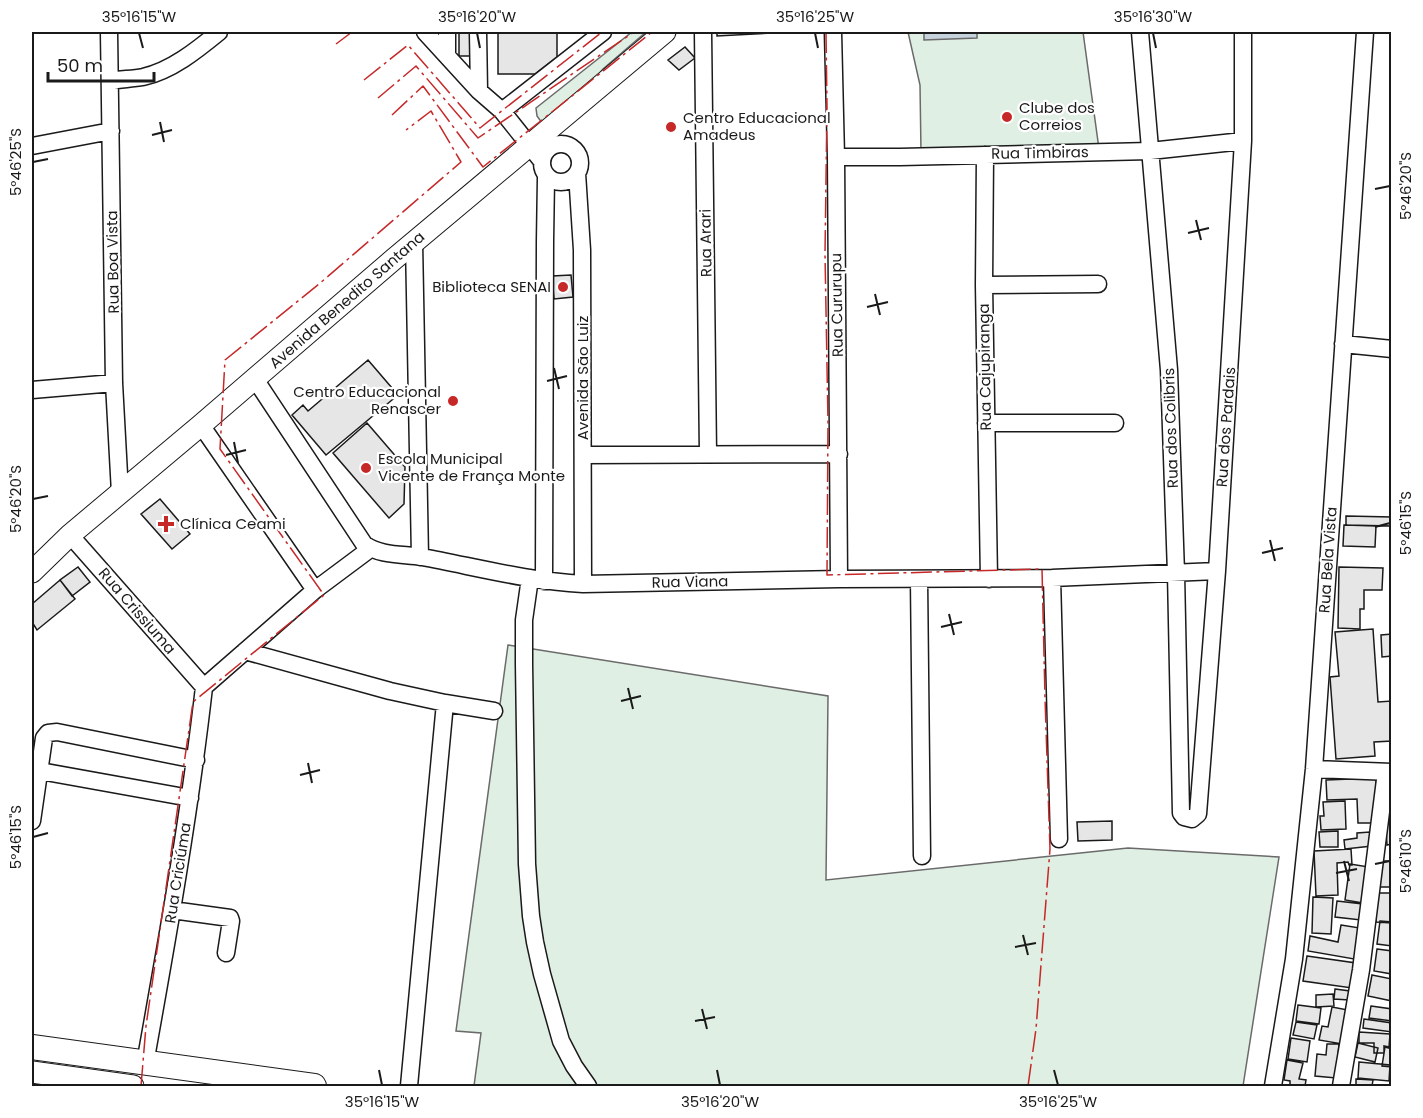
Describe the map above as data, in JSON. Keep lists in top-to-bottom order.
{
  "streets": {
    "main road": ["Avenida Benedito Santana"],
    "street": [
      "Rua Timbiras",
      "Rua Arari",
      "Rua Boa Vista",
      "Rua Cururupu",
      "Rua Cajupiranga",
      "Avenida São Luiz",
      "Rua dos Pardais",
      "Rua dos Colibris",
      "Rua Bela Vista",
      "Rua Viana",
      "Rua Crissiuma",
      "Rua Criciúma"
    ]
  },
  "crossings": [
    ["Rua Timbiras", "Rua Cururupu"],
    ["Rua Timbiras", "Rua Cajupiranga"],
    ["Rua Timbiras", "Rua dos Pardais"],
    ["Rua Timbiras", "Rua dos Colibris"],
    ["Rua Boa Vista", "Avenida Benedito Santana"],
    ["Avenida Benedito Santana", "Avenida São Luiz"],
    ["Avenida Benedito Santana", "Rua Crissiuma"],
    ["Rua Cururupu", "Rua Viana"],
    ["Rua Cajupiranga", "Rua Viana"],
    ["Avenida São Luiz", "Rua Viana"],
    ["Rua dos Pardais", "Rua dos Colibris"],
    ["Rua dos Pardais", "Rua Viana"],
    ["Rua dos Colibris", "Rua Viana"],
    ["Rua Crissiuma", "Rua Criciúma"]
  ],
  "places": {
    "other": [
      "Clube dos Correios",
      "Centro Educacional Amadeus",
      "Biblioteca SENAI",
      "Centro Educacional Renascer",
      "Escola Municipal Vicente de França Monte"
    ],
    "health": ["Clínica Ceami"]
  },
  "scale_bar": "50 m",
  "coordinates": [
    "35°16'15\"W",
    "35°16'20\"W",
    "35°16'25\"W",
    "35°16'30\"W",
    "5°46'25\"S",
    "5°46'20\"S",
    "5°46'15\"S",
    "5°46'10\"S"
  ]
}
